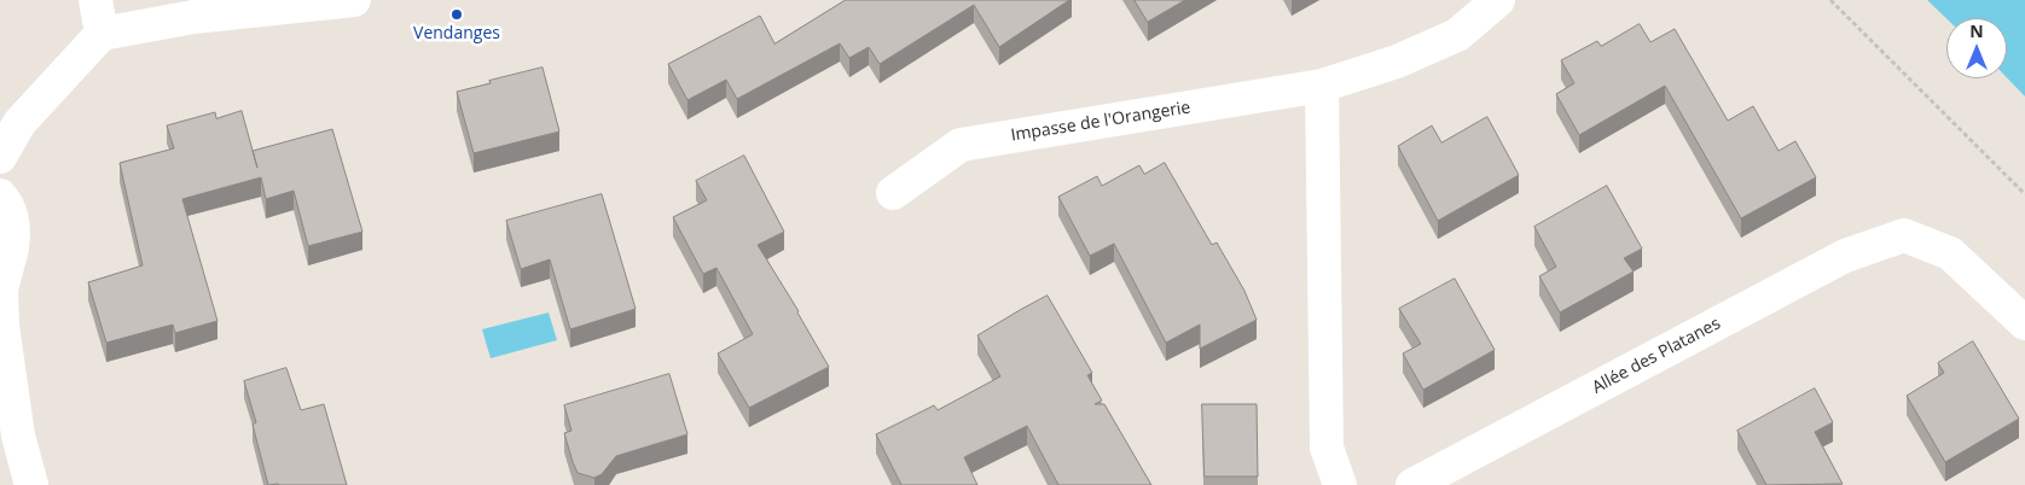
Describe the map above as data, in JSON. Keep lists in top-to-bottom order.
{
  "streets": {
    "street": ["Impasse de l'Orangerie", "Allée des Platanes"]
  },
  "places": ["Vendanges"],
  "north": "top"
}
